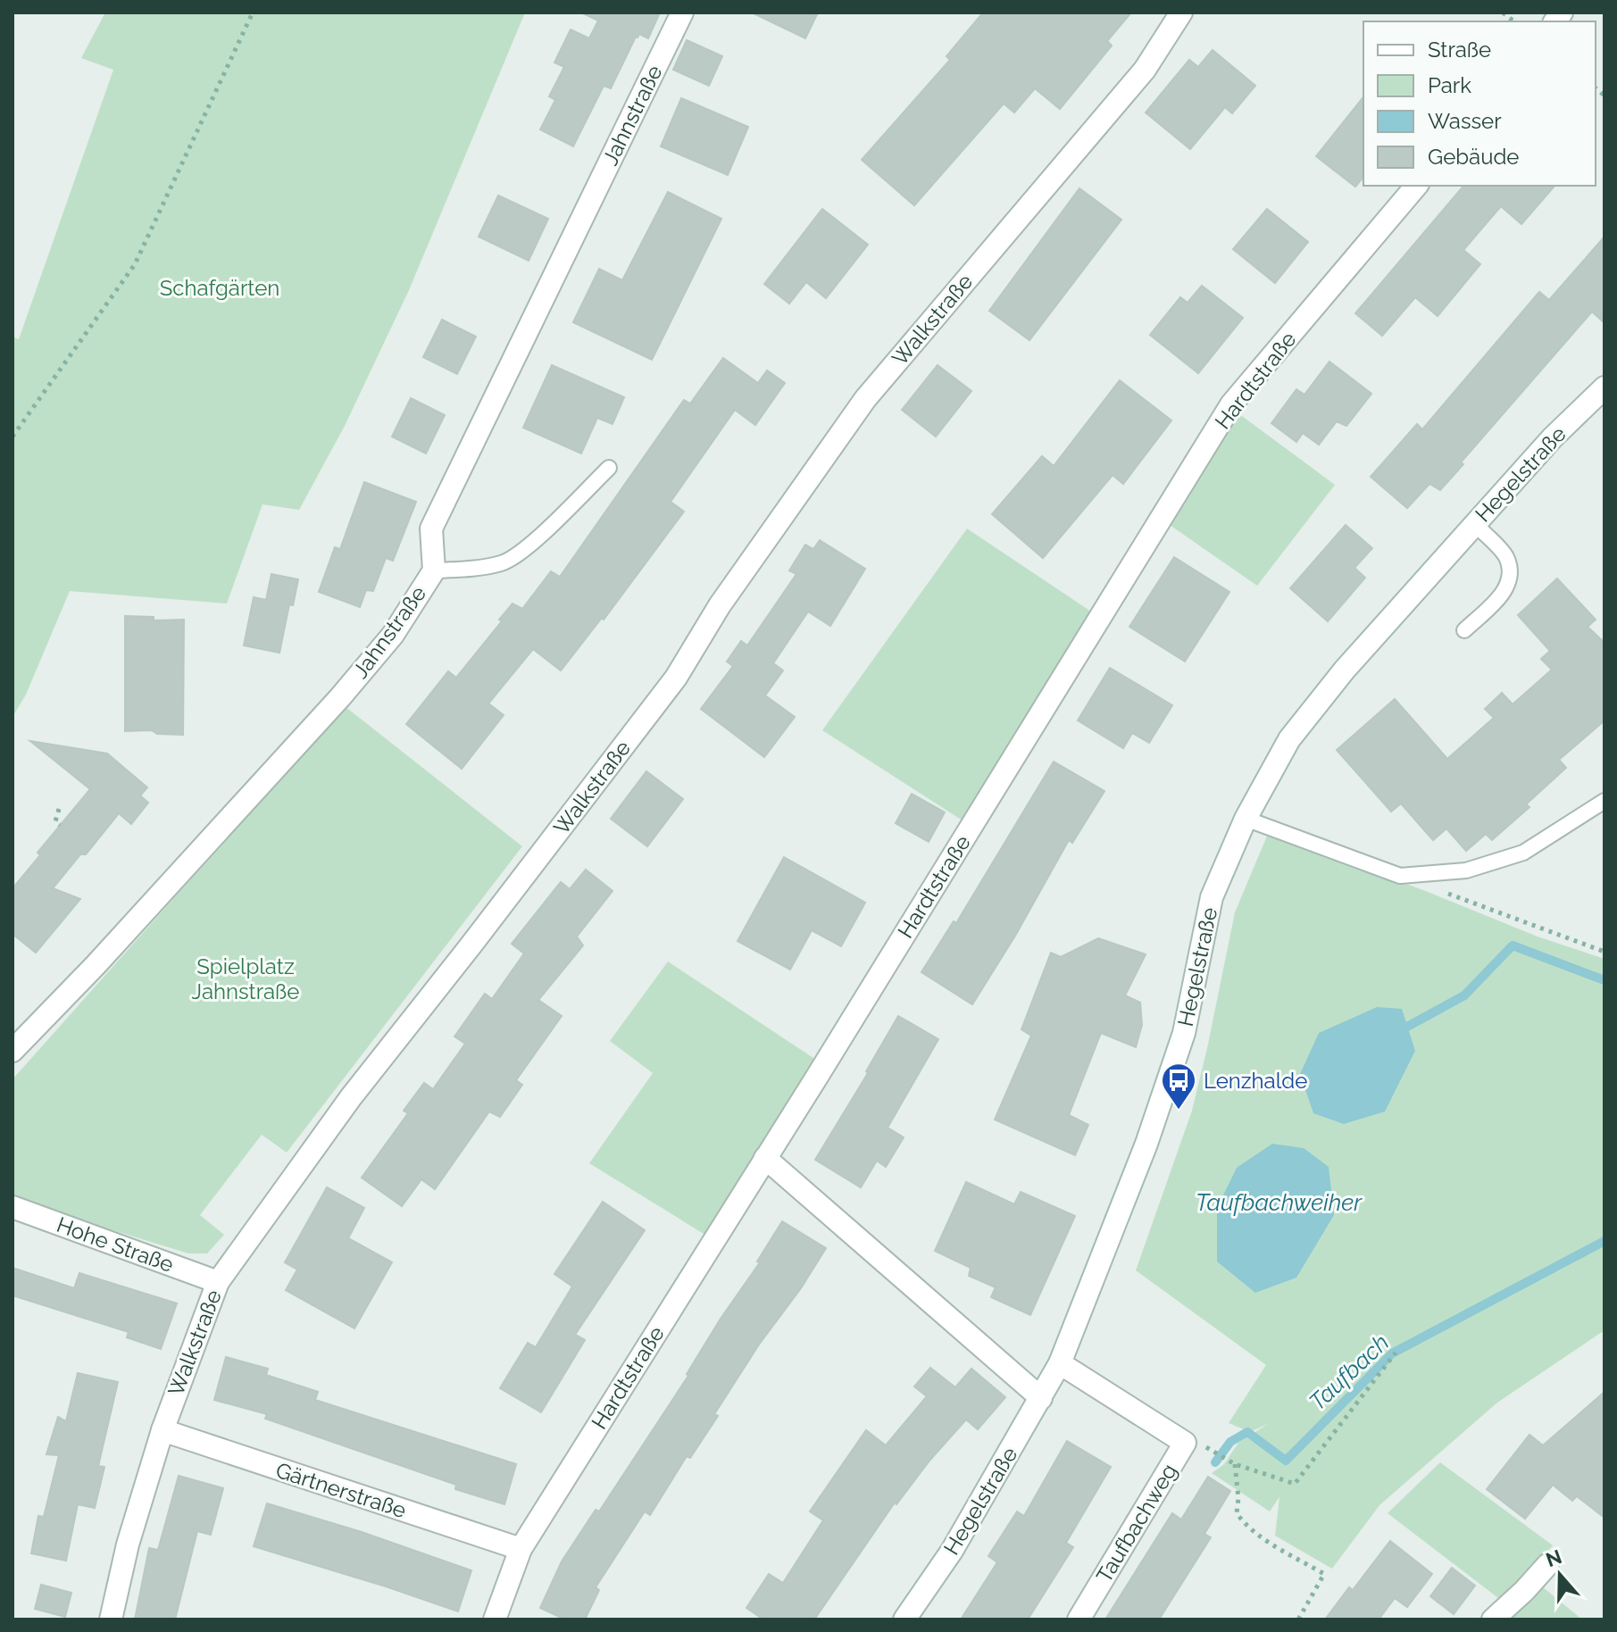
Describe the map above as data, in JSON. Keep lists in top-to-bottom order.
{
  "streets": {
    "street": [
      "Jahnstraße",
      "Walkstraße",
      "Hardtstraße",
      "Hegelstraße",
      "Hohe Straße",
      "Gärtnerstraße",
      "Taufbachweg"
    ]
  },
  "crossings": [
    ["Walkstraße", "Hohe Straße"],
    ["Walkstraße", "Gärtnerstraße"],
    ["Hardtstraße", "Gärtnerstraße"],
    ["Hegelstraße", "Taufbachweg"]
  ],
  "water": ["Taufbachweiher", "Taufbach"],
  "parks": ["Schafgärten", "Spielplatz Jahnstraße"],
  "places": {
    "bus stop": ["Lenzhalde"]
  },
  "legend": [
    "Straße",
    "Park",
    "Wasser",
    "Gebäude"
  ],
  "north": "top"
}
